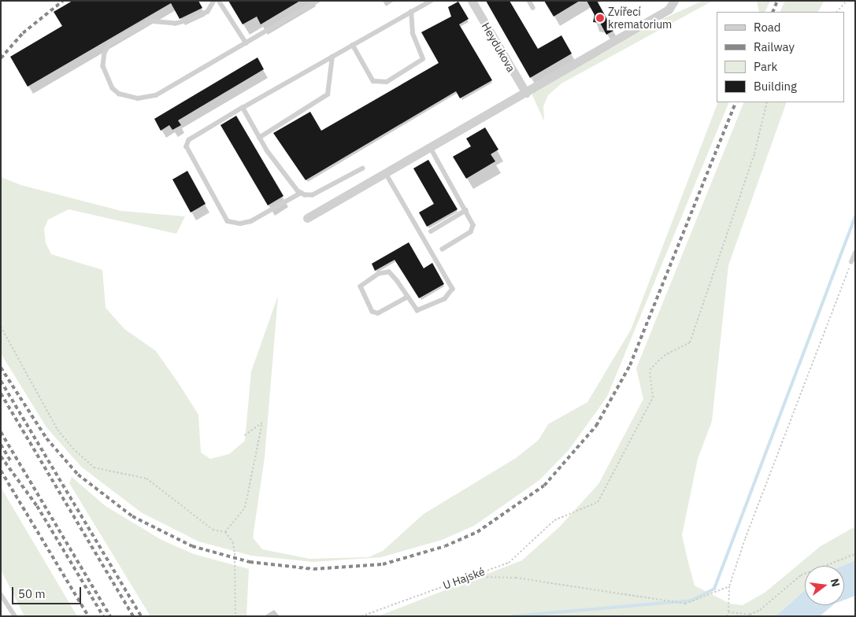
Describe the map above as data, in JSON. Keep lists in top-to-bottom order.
{
  "streets": {
    "street": ["Heydukova"],
    "path": ["U Hajské"]
  },
  "places": ["Zvířecí krematorium"],
  "legend": [
    "Road",
    "Railway",
    "Park",
    "Building"
  ],
  "scale_bar": "50 m",
  "north": "right"
}
